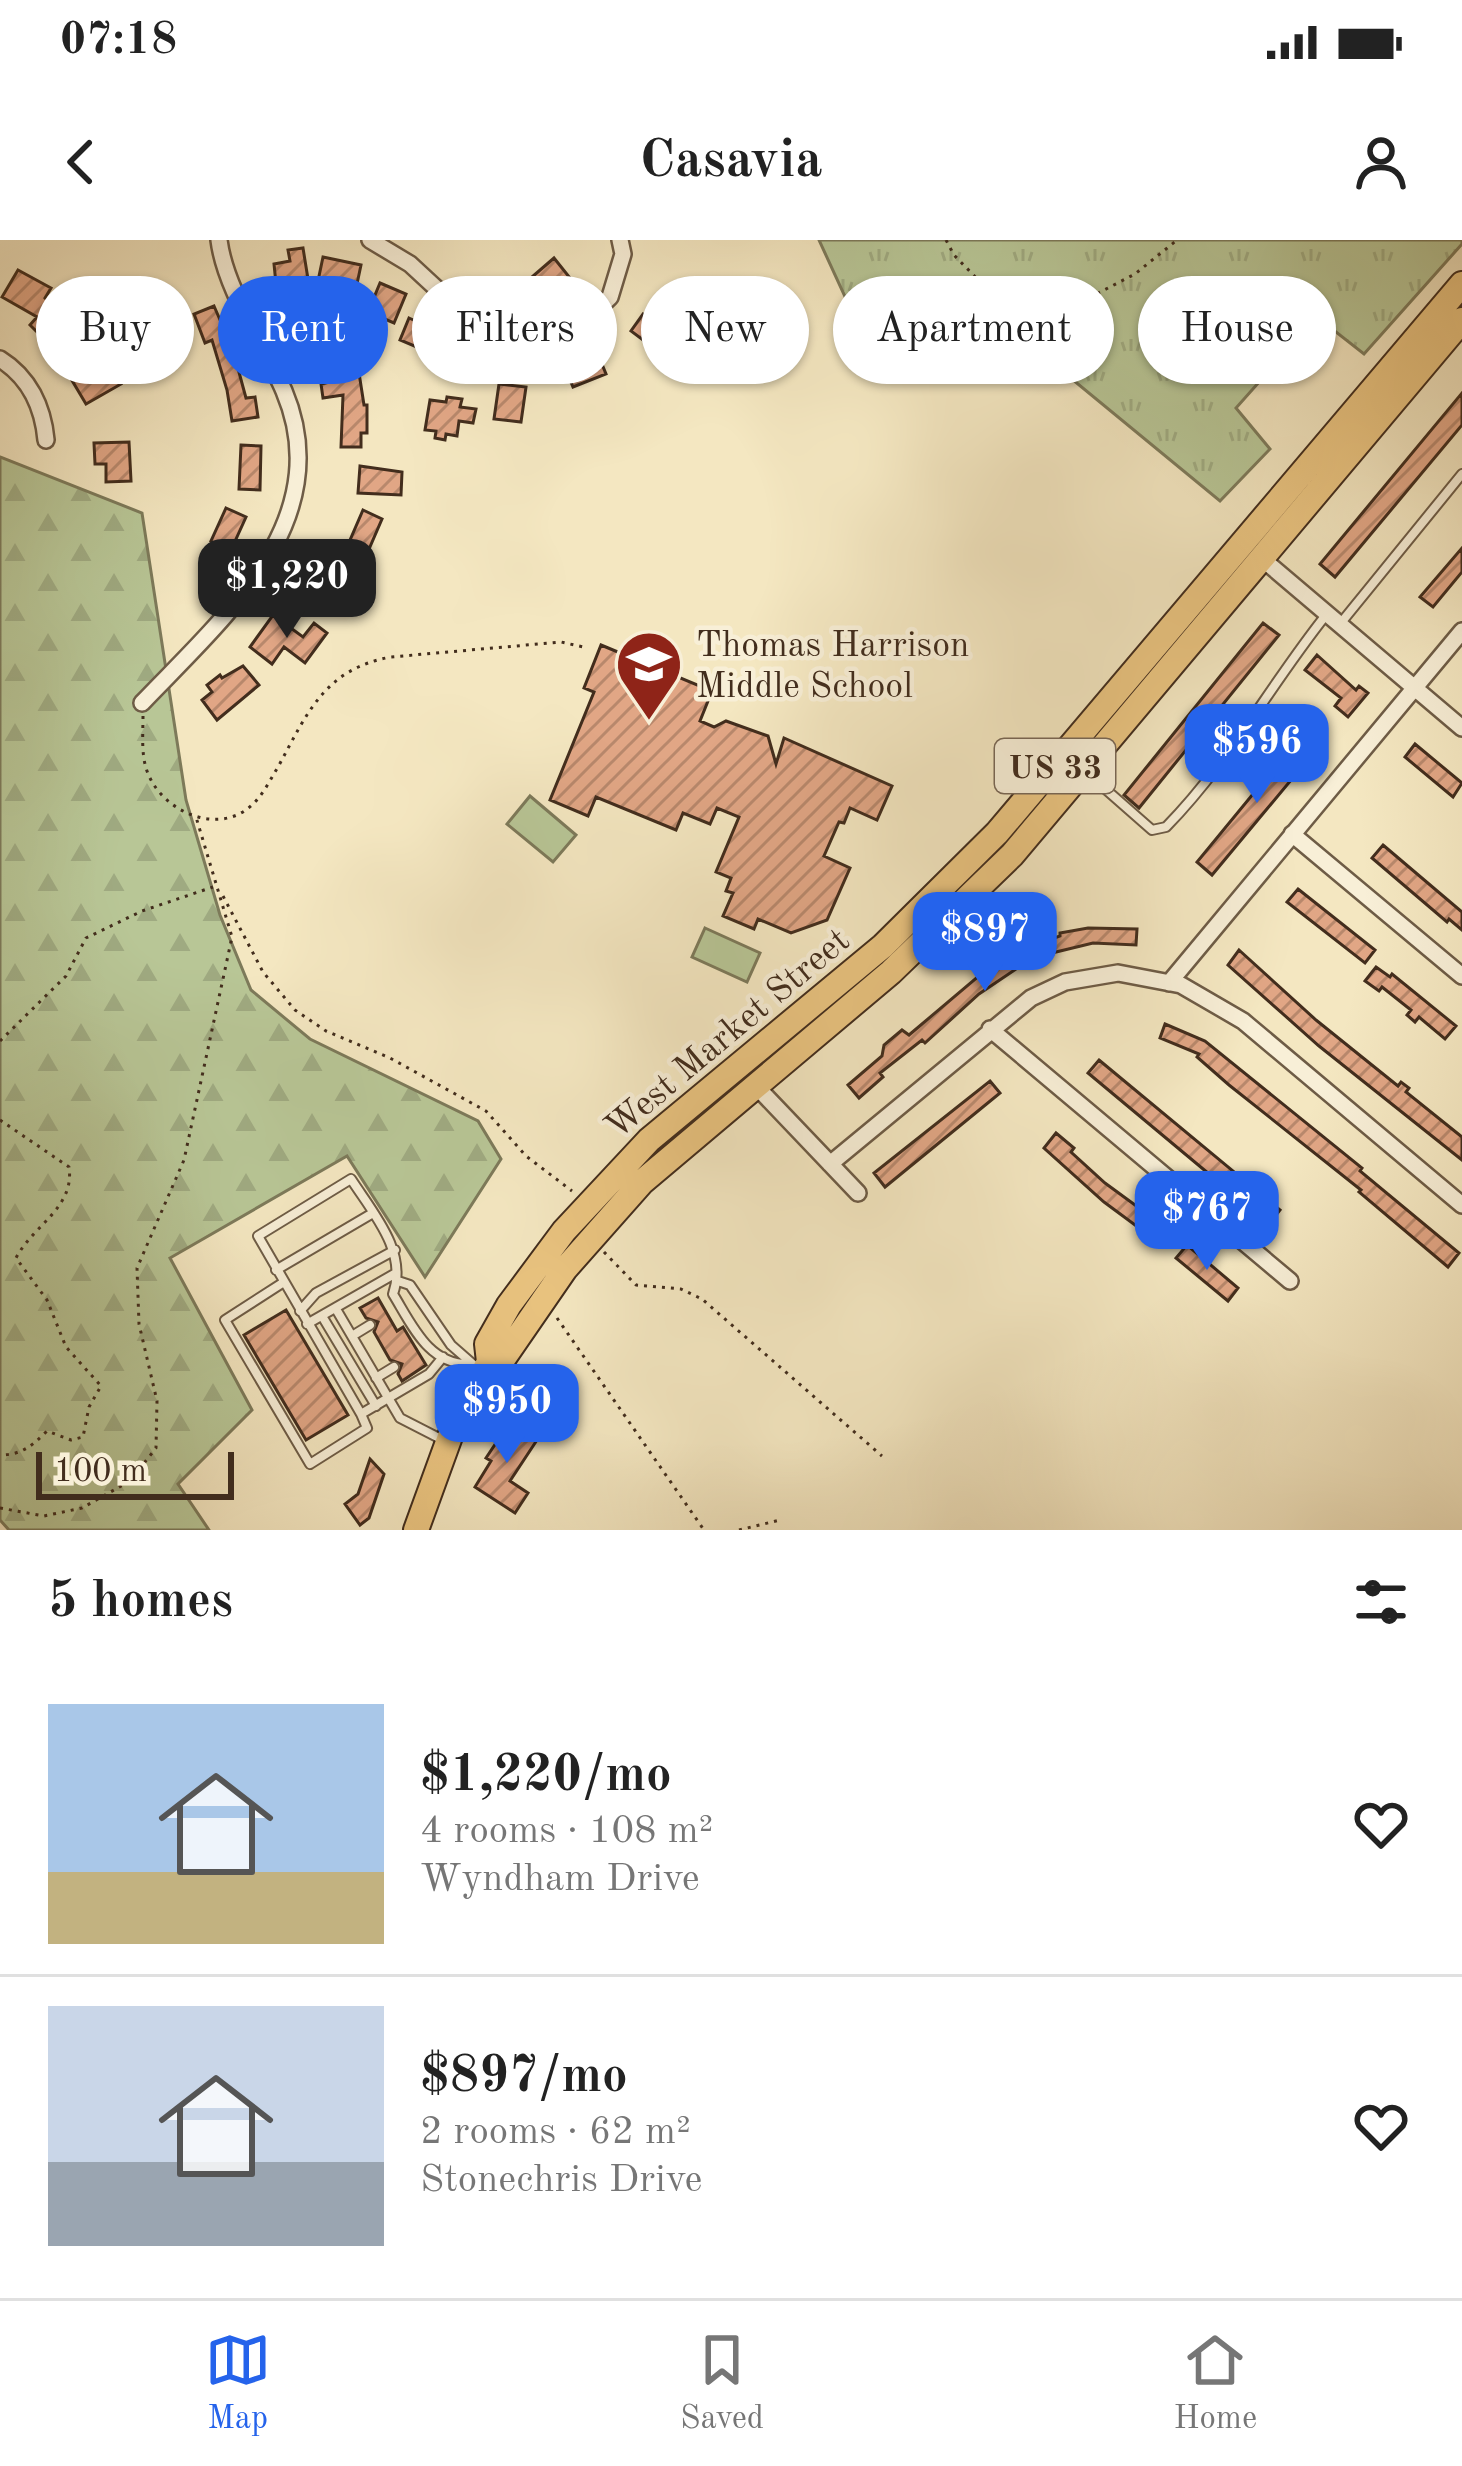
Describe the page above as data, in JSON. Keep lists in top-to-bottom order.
{
  "streets": {
    "main road": ["US 33", "West Market Street"]
  },
  "places": {
    "school or university": ["Thomas Harrison Middle School"]
  },
  "scale_bar": "100 m",
  "page": {
    "status": "07:18",
    "header": "Casavia",
    "chip": [
      "Buy",
      "Rent",
      "Filters",
      "New",
      "Apartment",
      "House"
    ],
    "price": [
      "$1,220",
      "$596",
      "$897",
      "$767",
      "$950"
    ],
    "scale": "100 m",
    "heading": "5 homes",
    "list": [
      {
        "name": "$1,220/mo",
        "note": "4 rooms · 108 m² · Wyndham Drive"
      },
      {
        "name": "$897/mo",
        "note": "2 rooms · 62 m² · Stonechris Drive"
      }
    ],
    "tabs": ["Map", "Saved", "Home"]
  }
}
